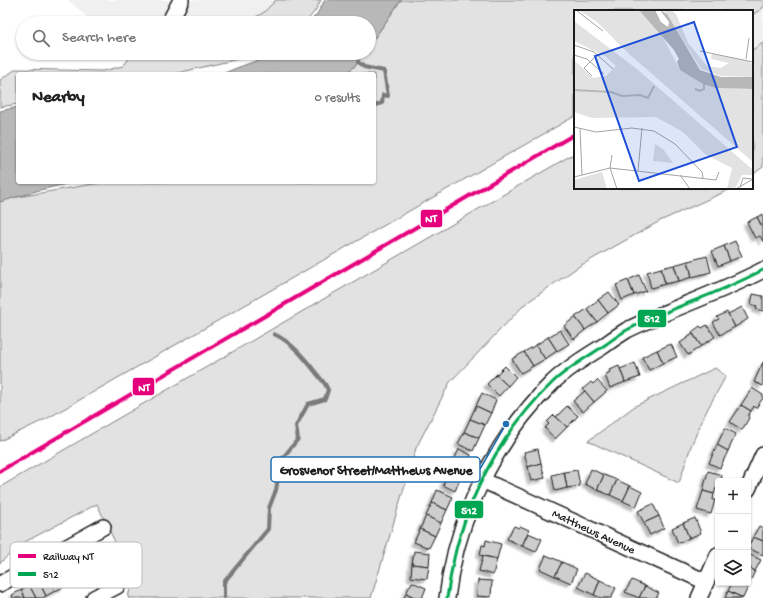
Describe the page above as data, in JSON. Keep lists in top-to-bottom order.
{
  "streets": {
    "street": ["Matthews Avenue"]
  },
  "places": ["Grosvenor Street/Matthews Avenue"],
  "lines": ["rail line NT", "transit line 512"],
  "legend": ["Railway NT", "512"],
  "page": {
    "search": "Search here",
    "heading": ["Nearby", "0 results"],
    "map_buttons": ["+", "−"]
  }
}
